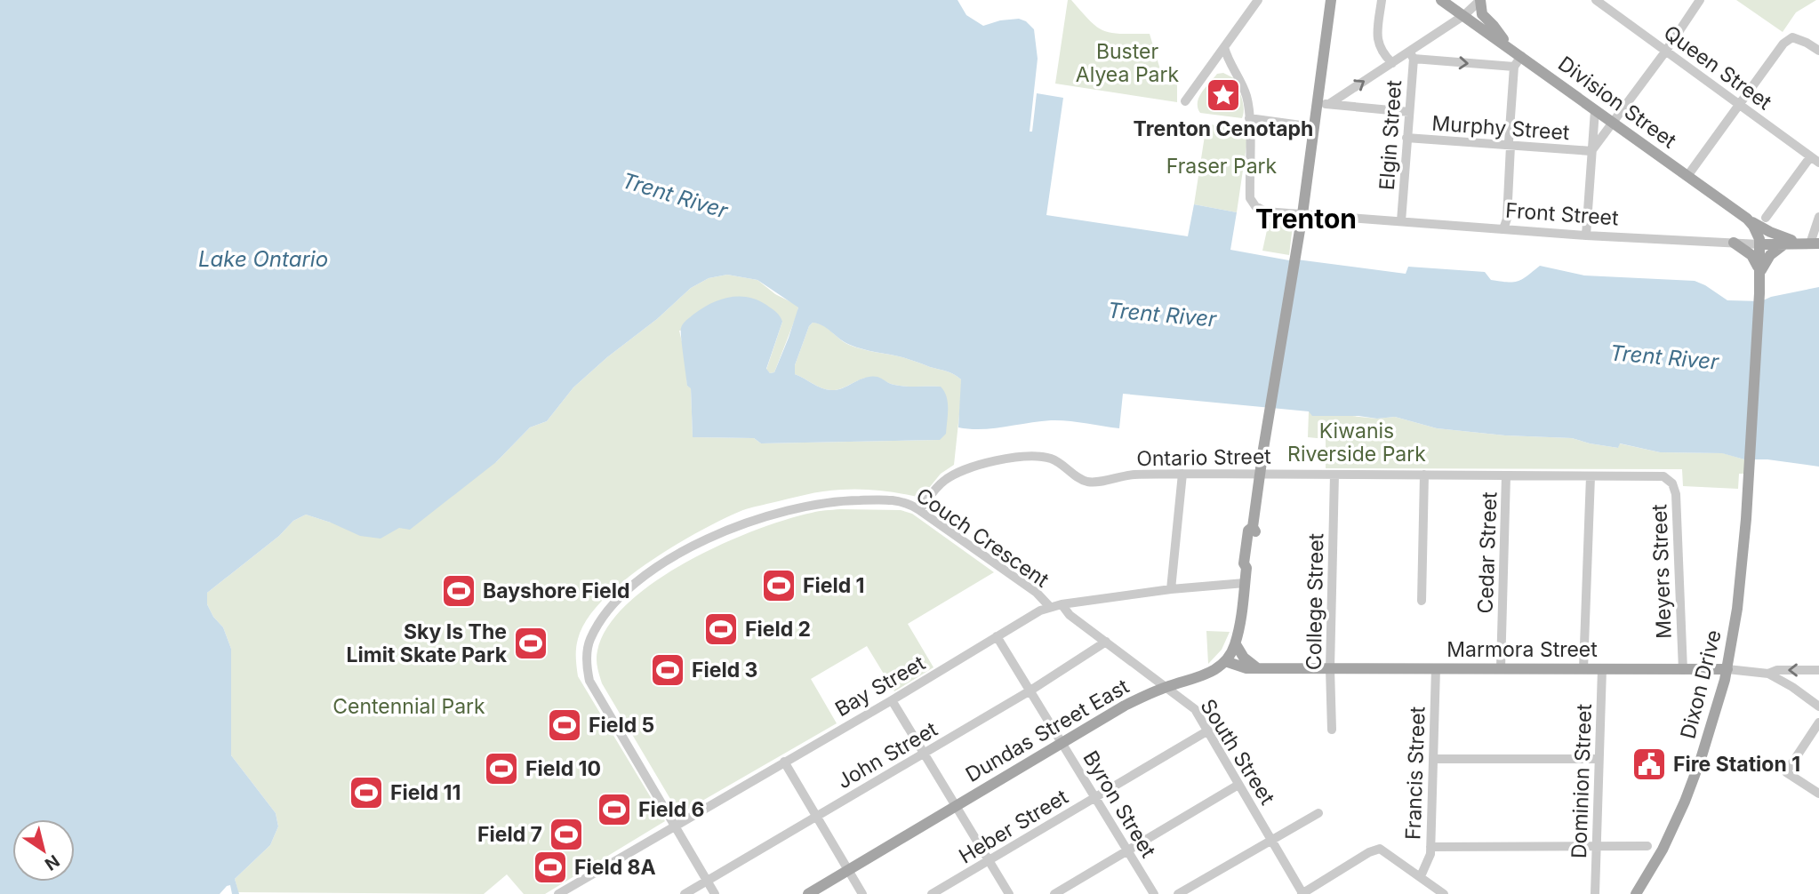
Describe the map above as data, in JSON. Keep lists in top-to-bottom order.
{
  "streets": {
    "main road": [
      "Division Street",
      "Front Street",
      "Marmora Street",
      "Dixon Drive",
      "Dundas Street East"
    ],
    "street": [
      "Queen Street",
      "Murphy Street",
      "Elgin Street",
      "Ontario Street",
      "Couch Crescent",
      "Cedar Street",
      "Meyers Street",
      "College Street",
      "Bay Street",
      "South Street",
      "John Street",
      "Francis Street",
      "Dominion Street",
      "Byron Street",
      "Heber Street"
    ]
  },
  "crossings": [
    ["Division Street", "Front Street"],
    ["Division Street", "Dixon Drive"],
    ["Murphy Street", "Elgin Street"],
    ["Murphy Street", "Dundas Street East"],
    ["Elgin Street", "Front Street"],
    ["Front Street", "Dixon Drive"],
    ["Front Street", "Dundas Street East"],
    ["Ontario Street", "Couch Crescent"],
    ["Ontario Street", "Cedar Street"],
    ["Ontario Street", "Meyers Street"],
    ["Ontario Street", "College Street"],
    ["Ontario Street", "Dundas Street East"],
    ["Couch Crescent", "Bay Street"],
    ["Couch Crescent", "John Street"],
    ["Cedar Street", "Marmora Street"],
    ["Meyers Street", "Marmora Street"],
    ["College Street", "Marmora Street"],
    ["Marmora Street", "Dixon Drive"],
    ["Marmora Street", "Dundas Street East"],
    ["Marmora Street", "Francis Street"],
    ["Marmora Street", "Dominion Street"],
    ["Bay Street", "Dundas Street East"],
    ["Bay Street", "South Street"],
    ["Bay Street", "Byron Street"],
    ["Dundas Street East", "South Street"],
    ["Dundas Street East", "Byron Street"],
    ["South Street", "John Street"],
    ["South Street", "Heber Street"],
    ["John Street", "Byron Street"],
    ["Byron Street", "Heber Street"]
  ],
  "districts": ["Trenton"],
  "water": ["Trent River", "Lake Ontario"],
  "parks": [
    "Buster Alyea Park",
    "Fraser Park",
    "Kiwanis Riverside Park",
    "Centennial Park"
  ],
  "places": {
    "place": ["Trenton Cenotaph"],
    "sports": [
      "Field 1",
      "Bayshore Field",
      "Field 2",
      "Sky Is The Limit Skate Park",
      "Field 3",
      "Field 5",
      "Field 10",
      "Field 11",
      "Field 6",
      "Field 7",
      "Field 8A"
    ],
    "public building": ["Fire Station 1"]
  },
  "north": "bottom right"
}
